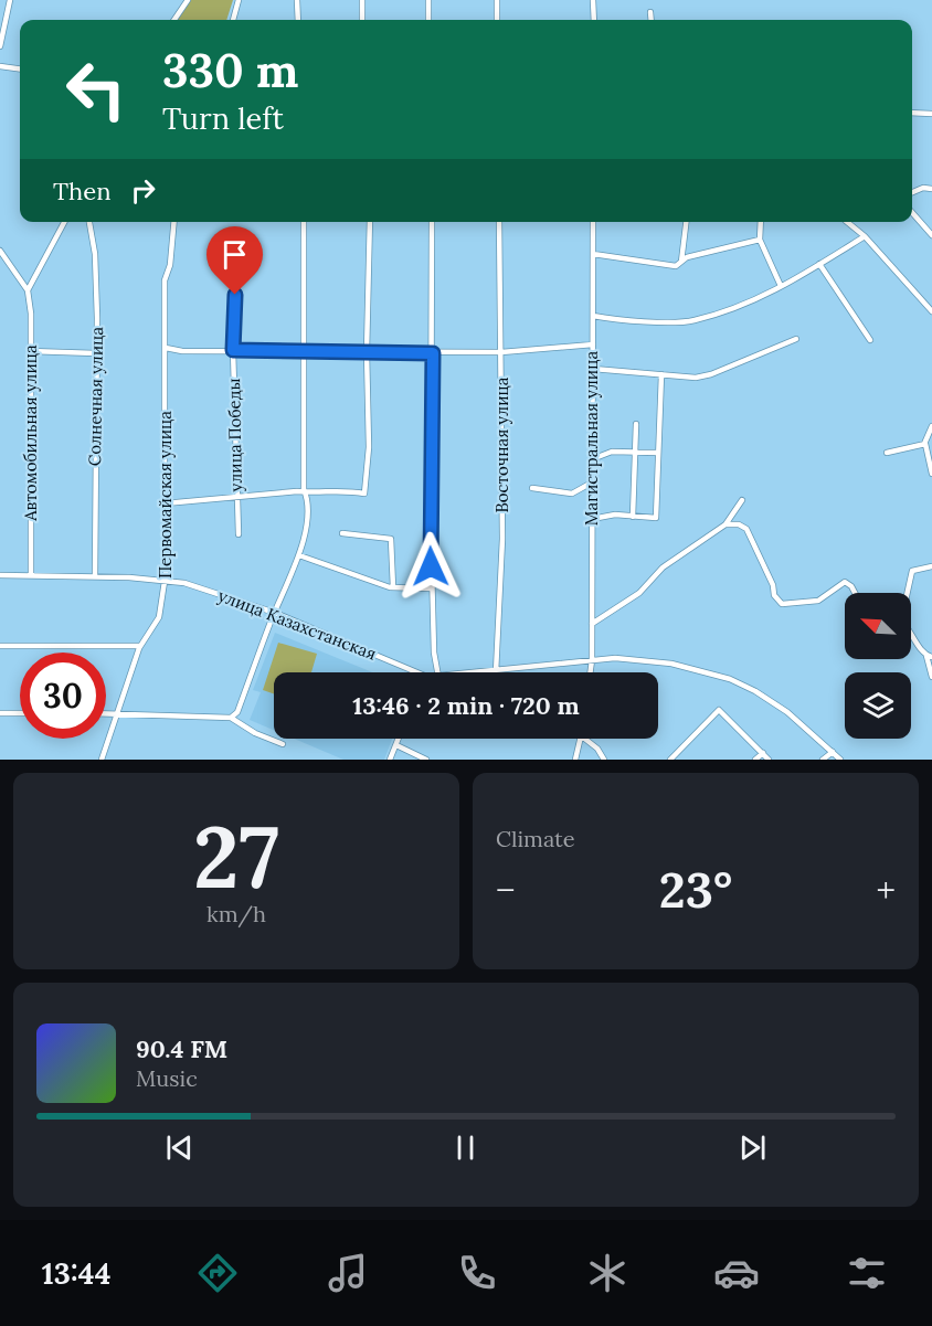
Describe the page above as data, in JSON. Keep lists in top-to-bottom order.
{
  "streets": {
    "street": [
      "Солнечная улица",
      "Автомобильная улица",
      "улица Победы",
      "Магистральная улица",
      "Восточная улица",
      "Первомайская улица",
      "улица Казахстанская"
    ]
  },
  "crossings": [
    ["Солнечная улица", "улица Казахстанская"],
    ["Автомобильная улица", "улица Казахстанская"],
    ["Магистральная улица", "улица Казахстанская"],
    ["Восточная улица", "улица Казахстанская"],
    ["Первомайская улица", "улица Казахстанская"]
  ],
  "north": "top left",
  "page": {
    "turn": ["330 m", "Turn left"],
    "then": "Then",
    "limit": "30",
    "trip": "13:46 · 2 min · 720 m",
    "tile": [
      ["27", "km/h"],
      "Climate"
    ],
    "heat": ["−", "23°", "+"],
    "song": ["90.4 FM", "Music"],
    "tabs": "13:44"
  }
}
